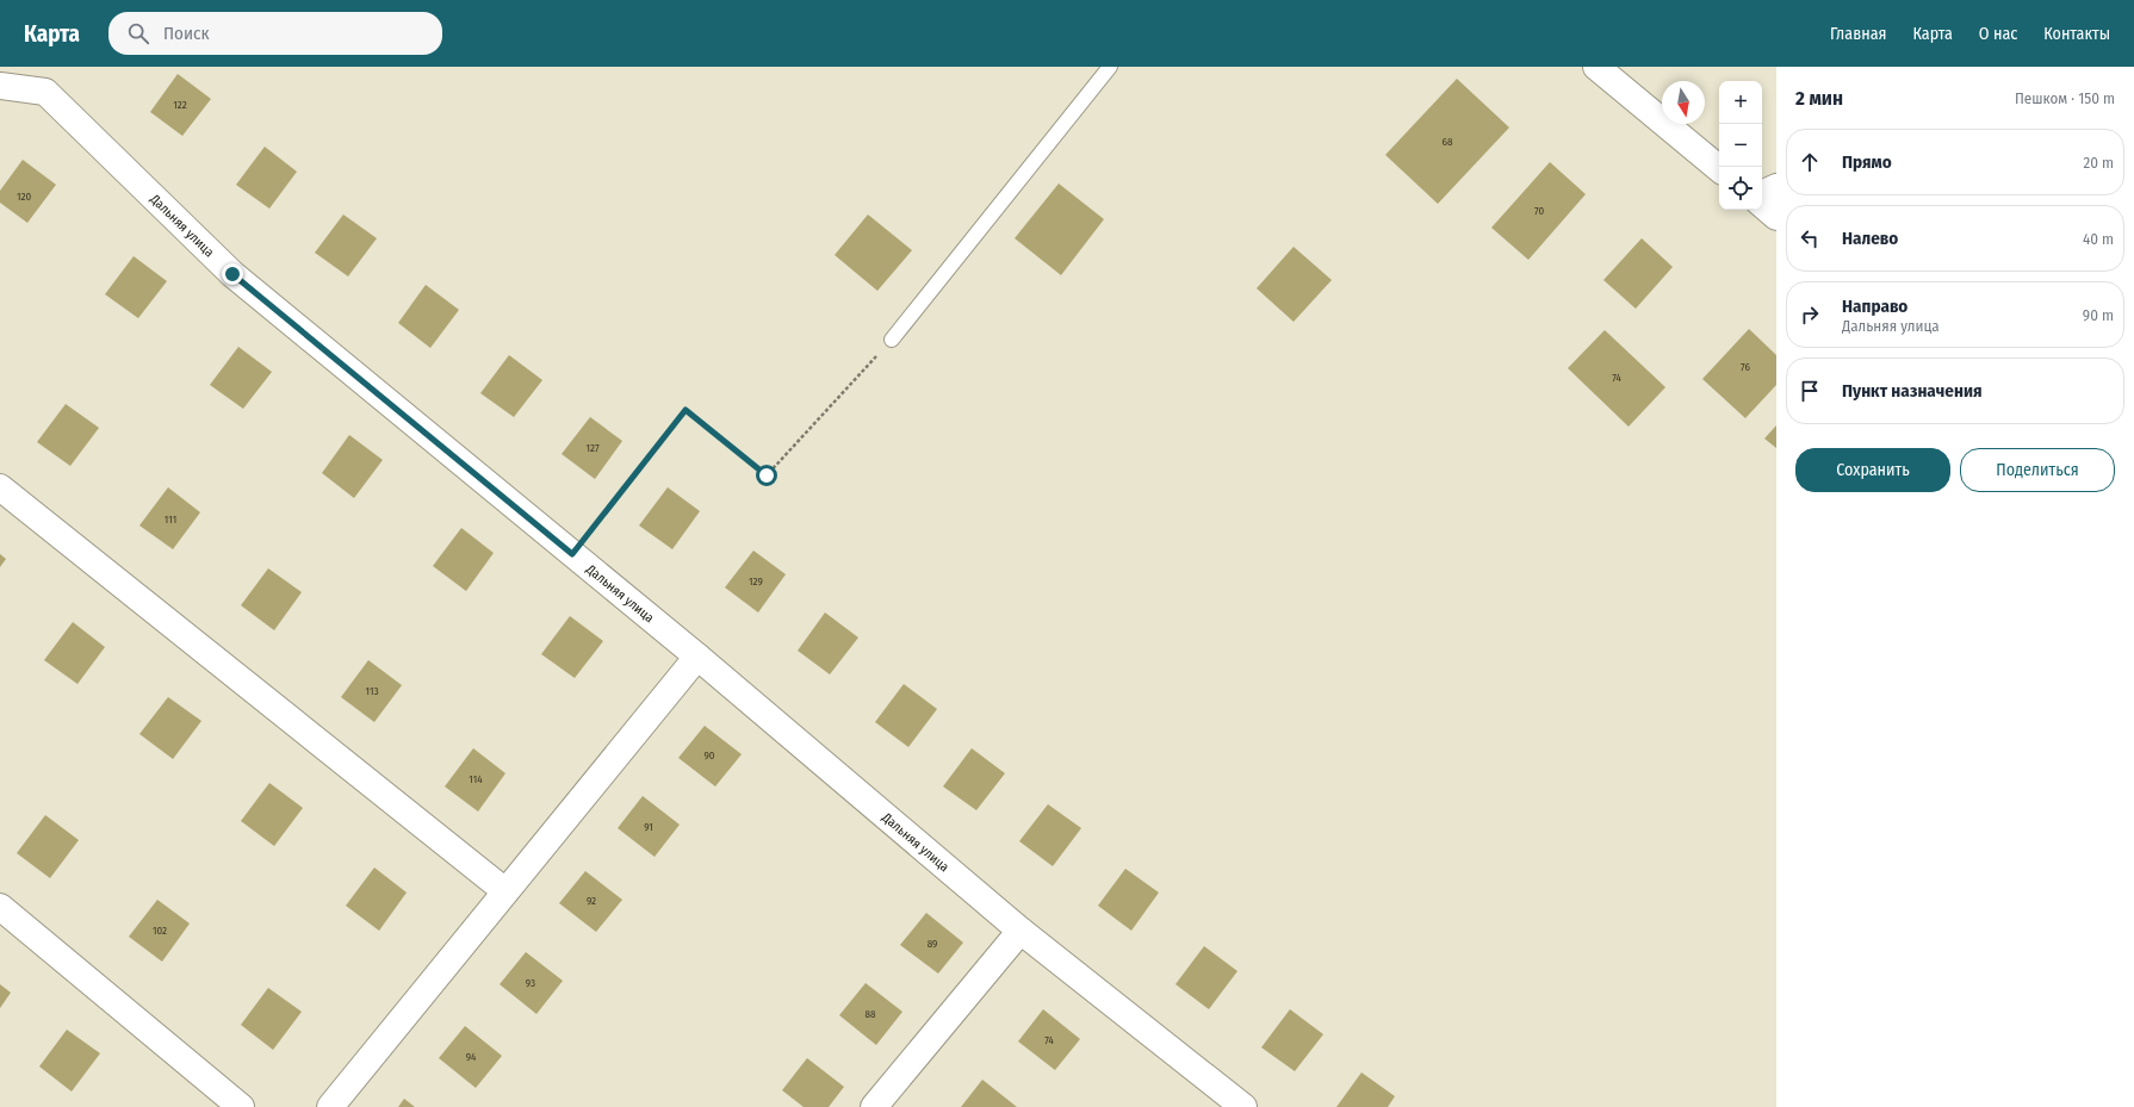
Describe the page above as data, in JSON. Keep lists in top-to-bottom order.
{
  "streets": {
    "street": ["Дальняя улица"]
  },
  "house_numbers": [
    "122",
    "68",
    "120",
    "70",
    "76",
    "74",
    "127",
    "111",
    "129",
    "113",
    "90",
    "114",
    "91",
    "92",
    "102",
    "89",
    "93",
    "88",
    "74",
    "94"
  ],
  "north": "bottom",
  "page": {
    "header": "Карта",
    "search": "Поиск",
    "nav": [
      "Главная",
      "Карта",
      "О нас",
      "Контакты"
    ],
    "heading": ["2 мин", "Пешком · 150 m"],
    "map_buttons": ["+", "−"],
    "list": [
      ["Прямо", "20 m"],
      ["Налево", "40 m"],
      ["Направо", "Дальняя улица", "90 m"],
      "Пункт назначения"
    ],
    "buttons": ["Сохранить", "Поделиться"]
  }
}
